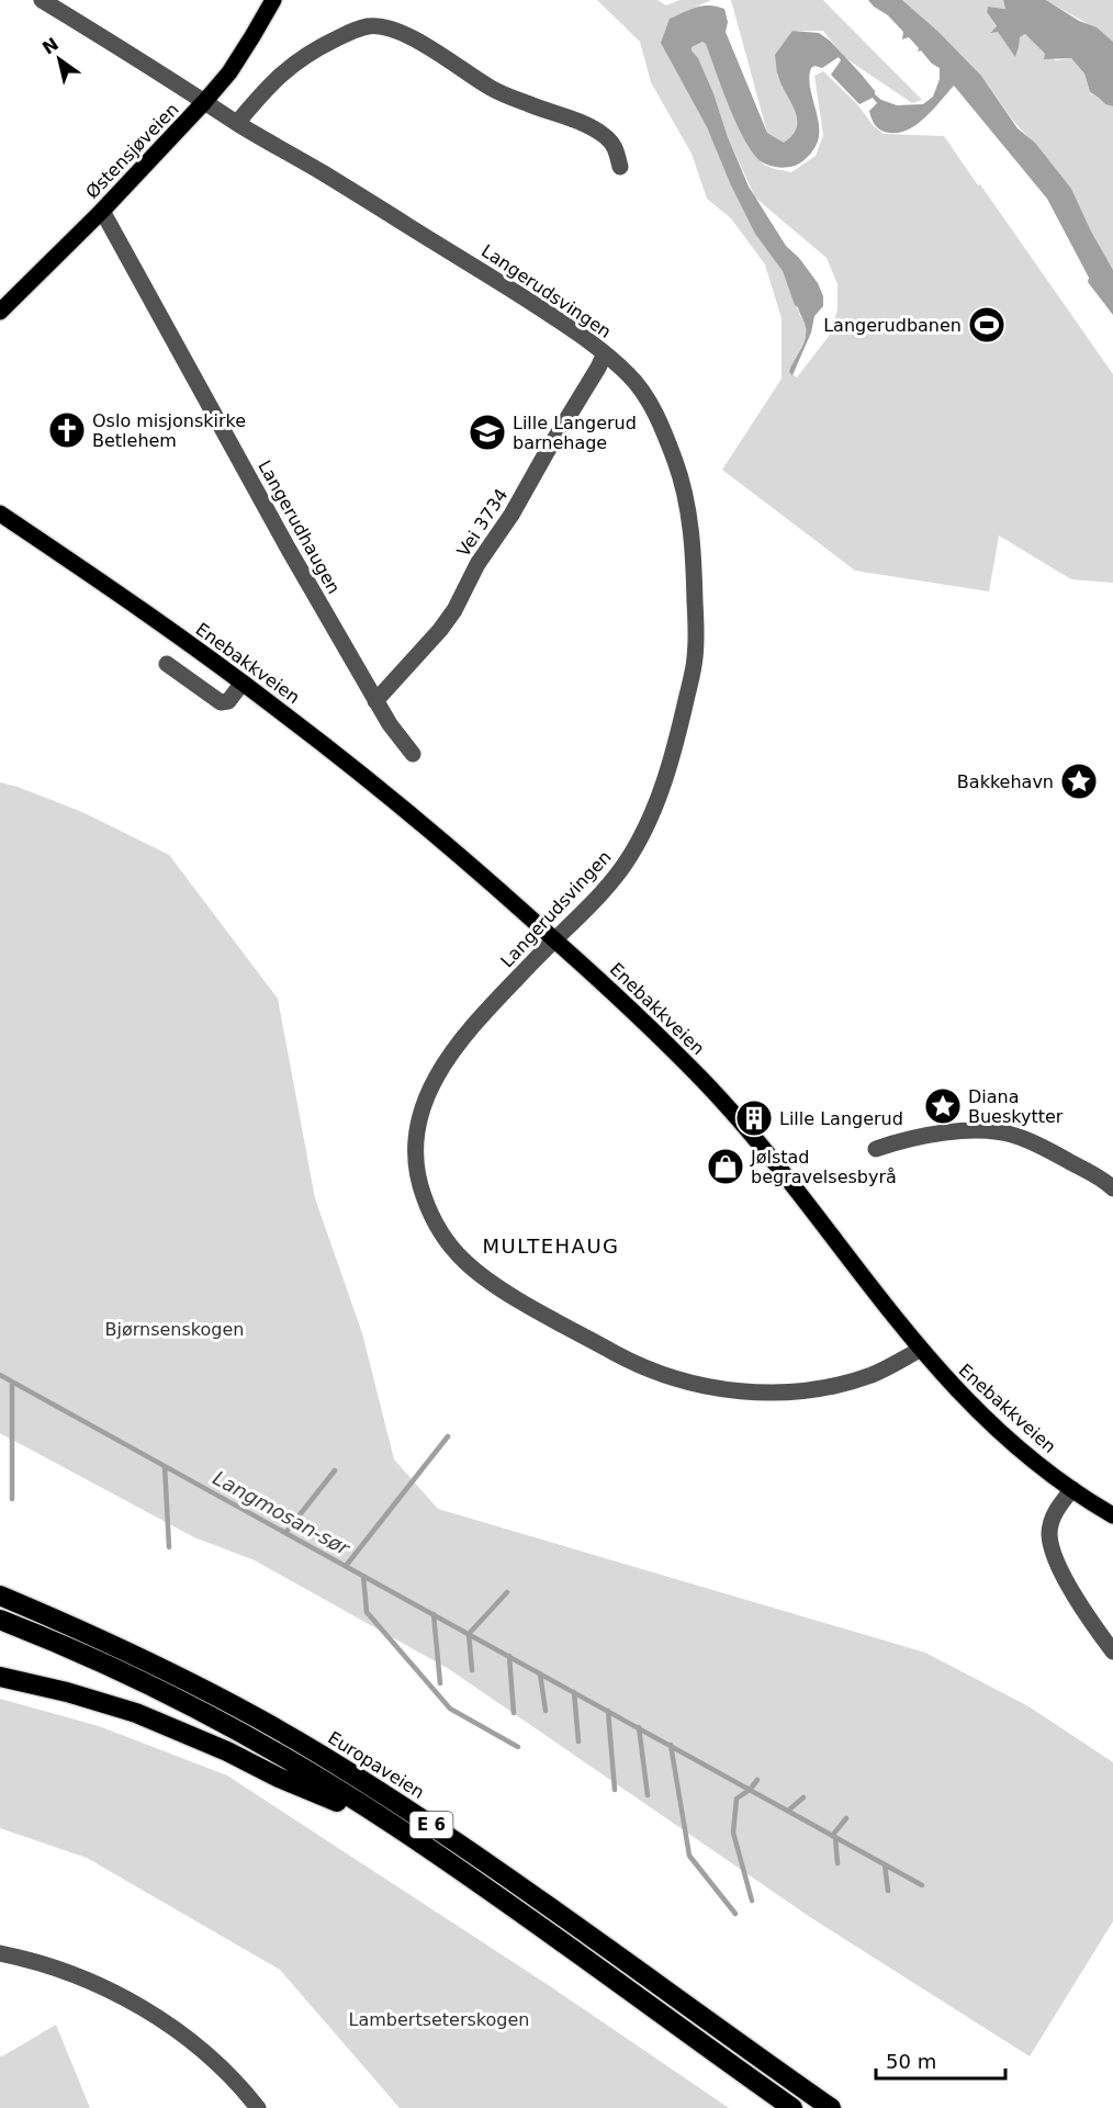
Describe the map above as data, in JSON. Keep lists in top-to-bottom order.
{
  "streets": {
    "highway": ["Europaveien", "E 6"],
    "main road": ["Østensjøveien", "Enebakkveien"],
    "street": ["Langerudsvingen", "Vei 3734", "Langerudhaugen"]
  },
  "crossings": [
    ["Østensjøveien", "Langerudsvingen"],
    ["Østensjøveien", "Langerudhaugen"],
    ["Langerudsvingen", "Vei 3734"],
    ["Langerudsvingen", "Enebakkveien"],
    ["Vei 3734", "Langerudhaugen"]
  ],
  "districts": ["MULTEHAUG"],
  "water": ["Langmosan-sør"],
  "parks": ["Bjørnsenskogen", "Lambertseterskogen"],
  "places": {
    "sports": ["Langerudbanen"],
    "church": ["Oslo misjonskirke Betlehem"],
    "school or university": ["Lille Langerud barnehage"],
    "place": ["Bakkehavn", "Diana Bueskytter"],
    "building": ["Lille Langerud"],
    "shop": ["Jølstad begravelsesbyrå"]
  },
  "scale_bar": "50 m",
  "north": "top left"
}
